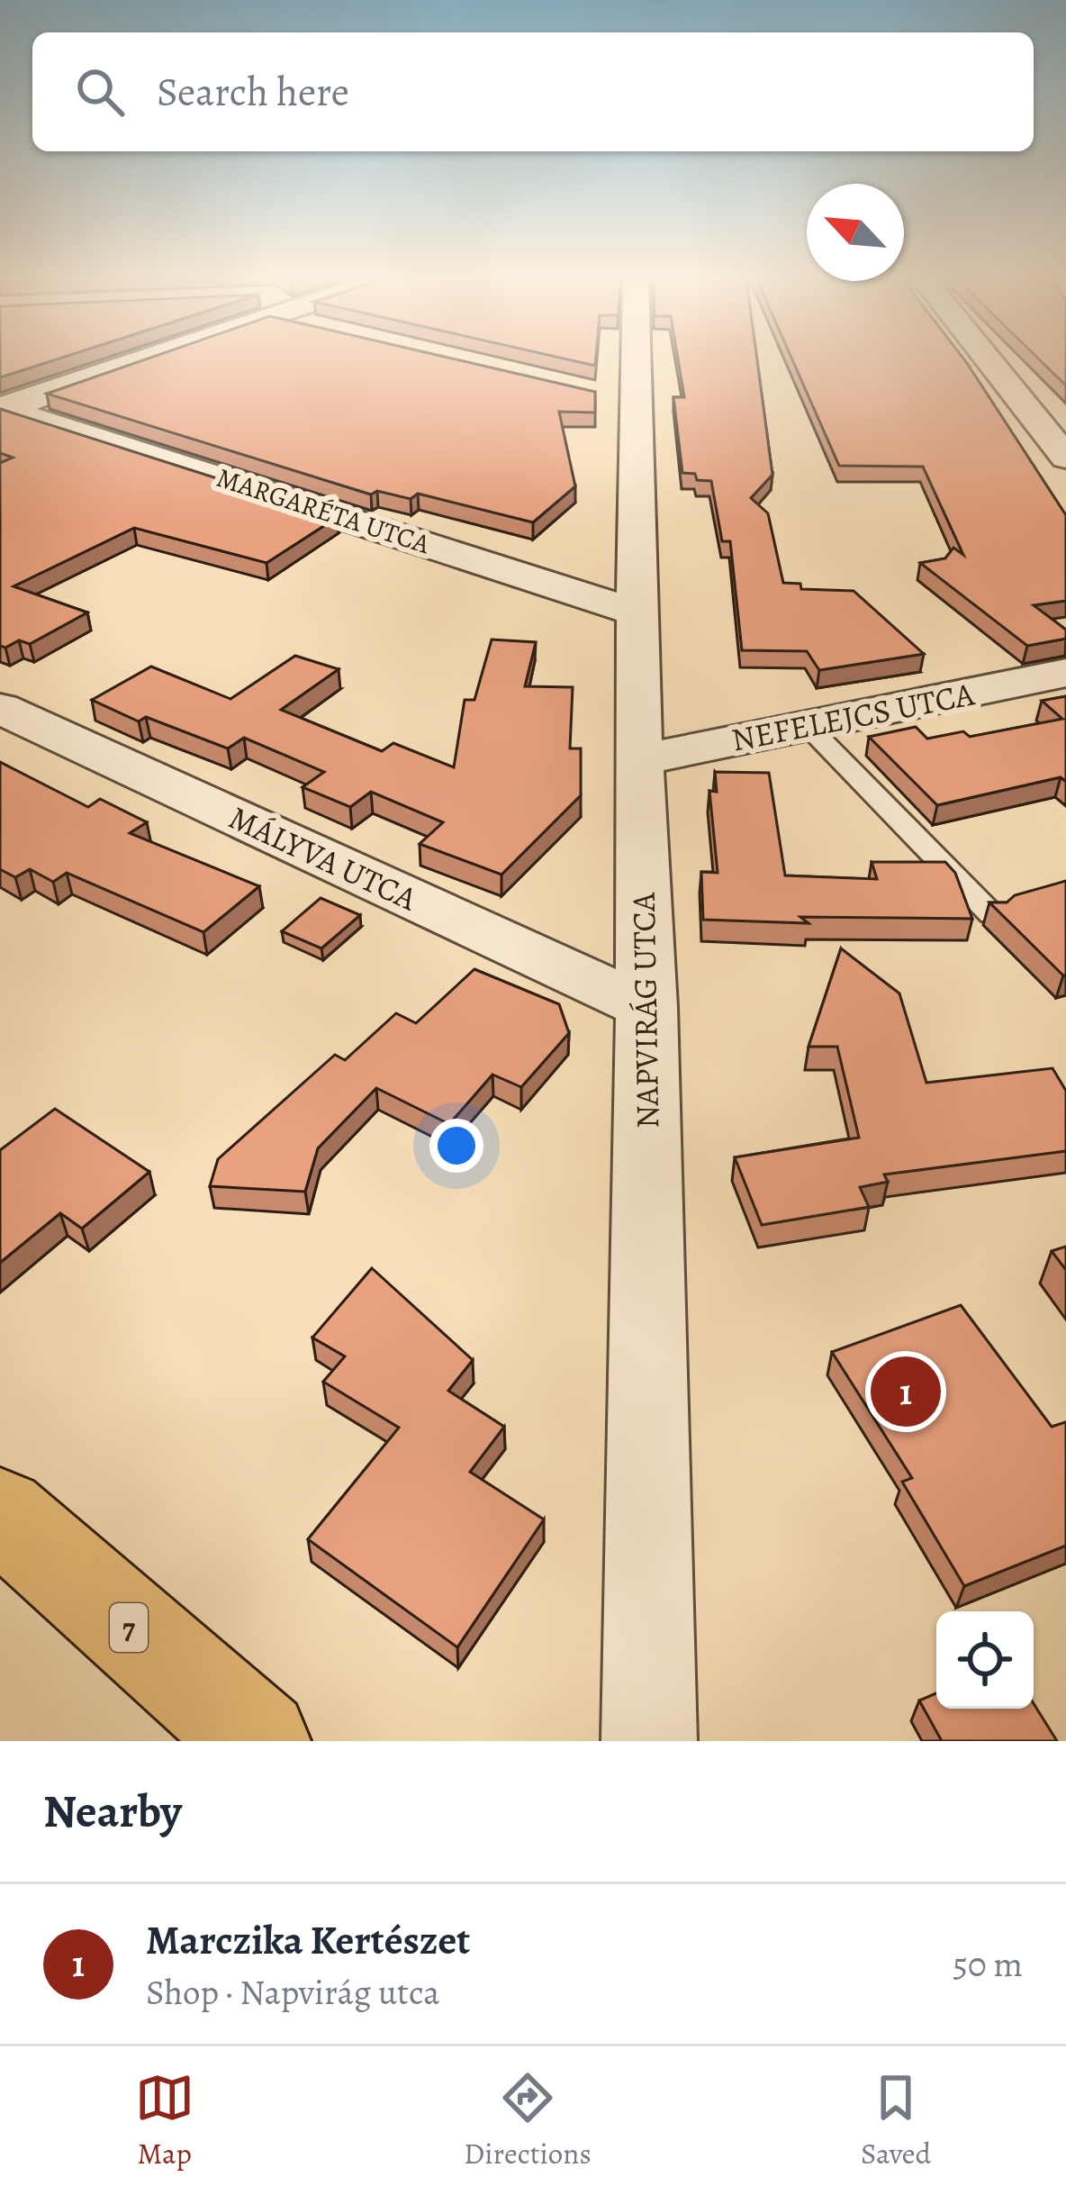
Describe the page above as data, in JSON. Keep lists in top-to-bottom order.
{
  "streets": {
    "main road": ["7"],
    "street": [
      "MARGARÉTA UTCA",
      "NEFELEJCS UTCA",
      "MÁLYVA UTCA",
      "NAPVIRÁG UTCA"
    ]
  },
  "crossings": [
    ["MARGARÉTA UTCA", "NAPVIRÁG UTCA"],
    ["NEFELEJCS UTCA", "NAPVIRÁG UTCA"],
    ["MÁLYVA UTCA", "NAPVIRÁG UTCA"]
  ],
  "north": "top left",
  "page": {
    "search": "Search here",
    "pins": "1",
    "heading": "Nearby",
    "list": [
      {
        "mark": "1",
        "name": "Marczika Kertészet",
        "note": "Shop · Napvirág utca",
        "value": "50 m"
      }
    ],
    "nav": ["Map", "Directions", "Saved"]
  }
}
